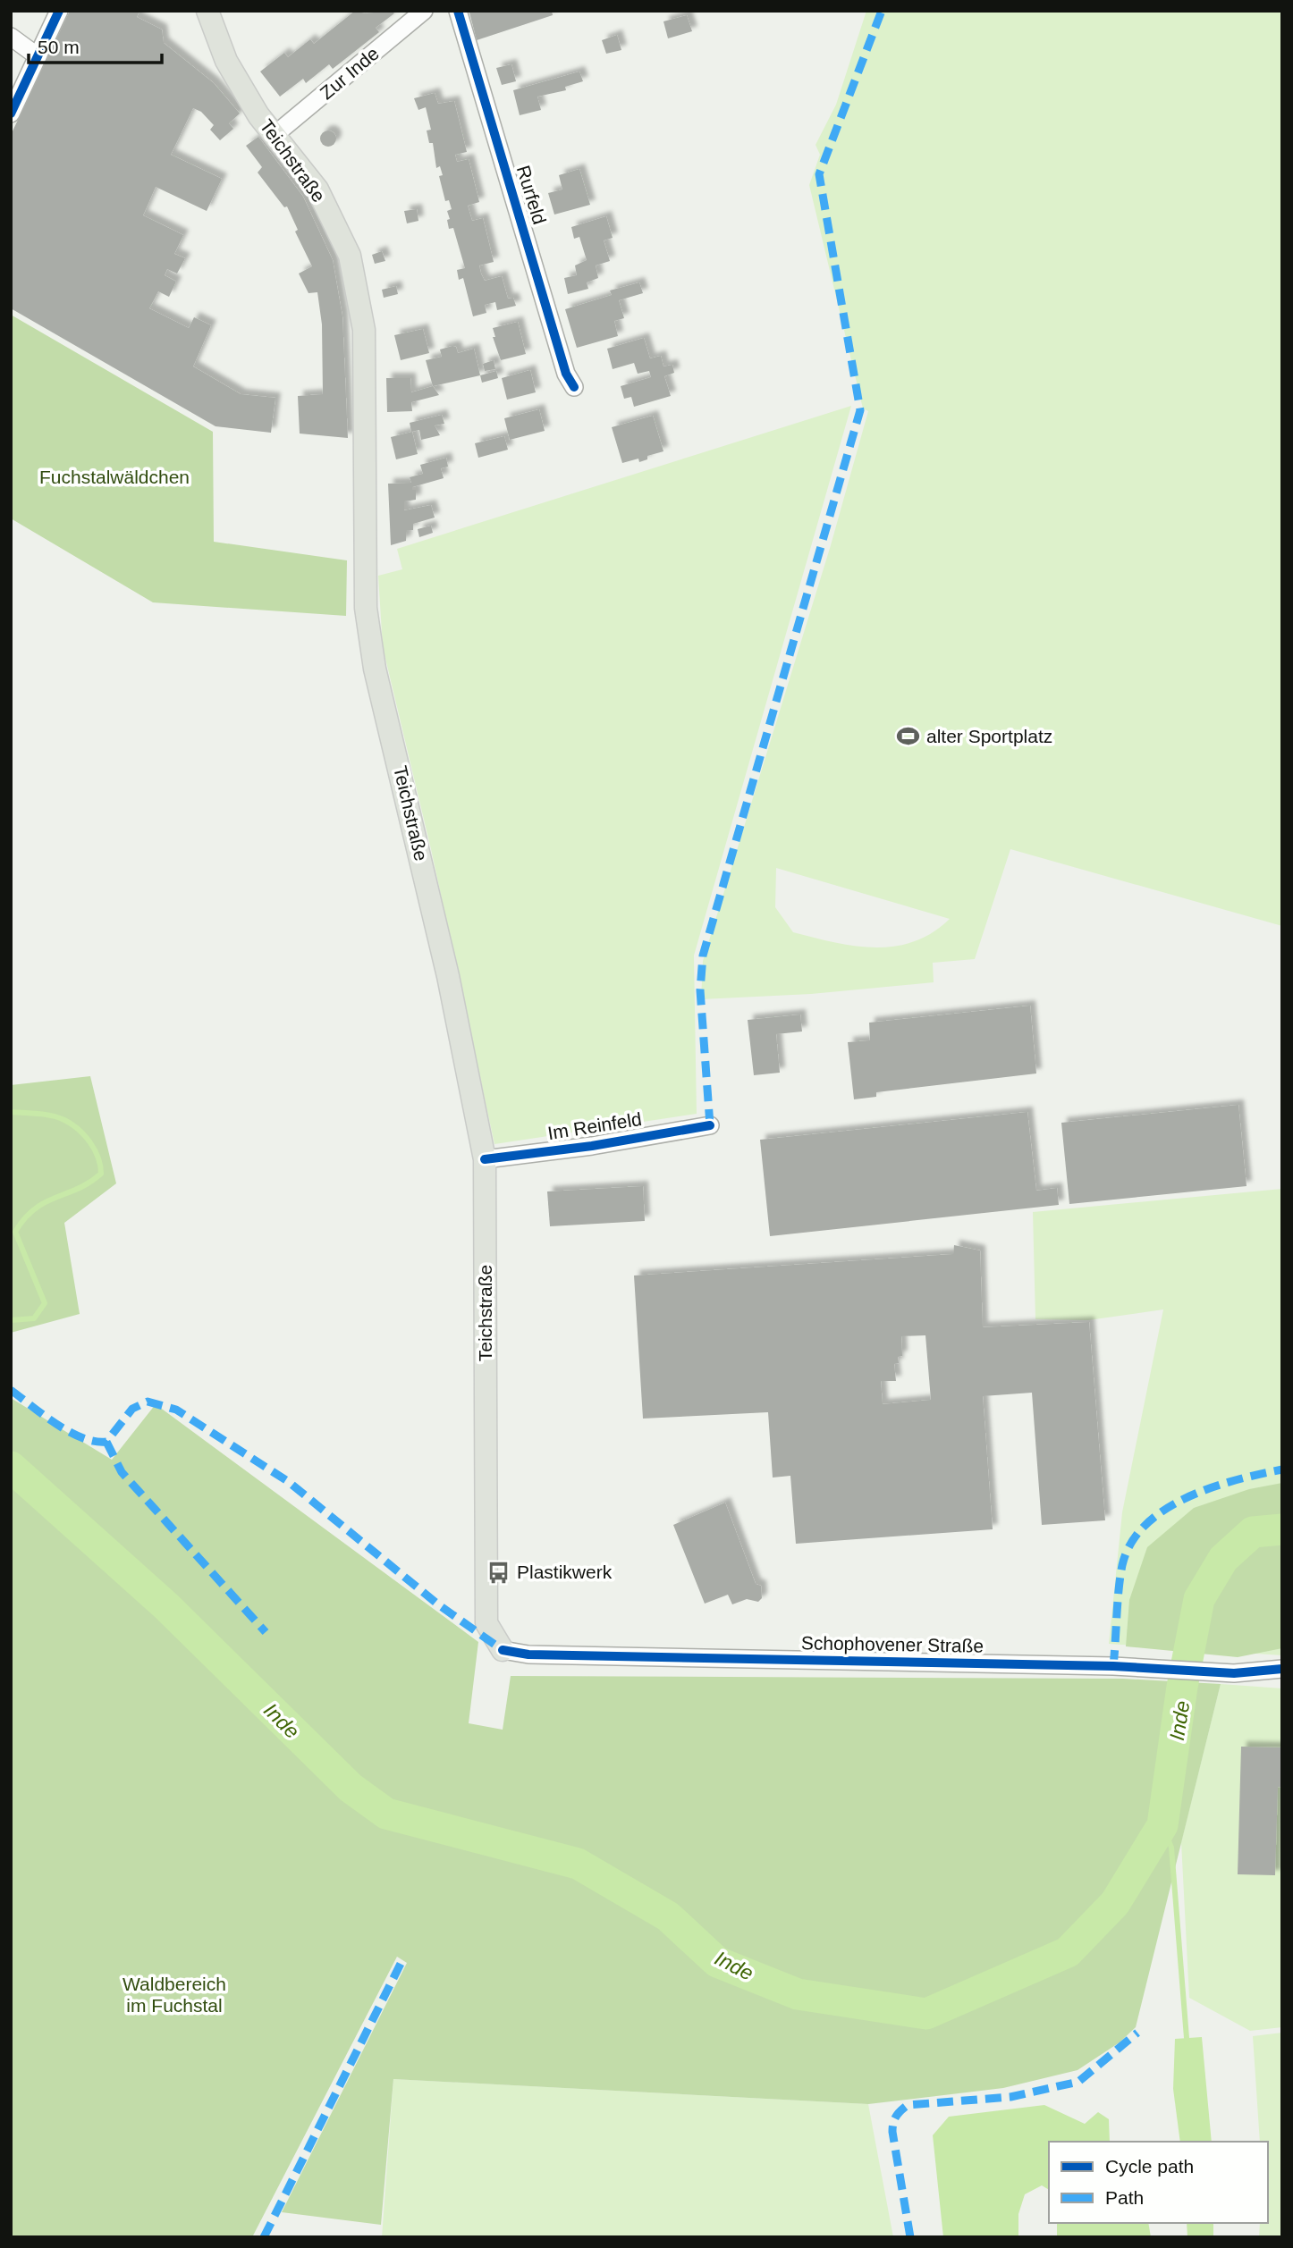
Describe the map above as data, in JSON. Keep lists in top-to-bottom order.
{
  "streets": {
    "main road": ["Teichstraße"],
    "street": [
      "Zur Inde",
      "Rurfeld",
      "Im Reinfeld",
      "Schophovener Straße"
    ]
  },
  "crossings": [
    ["Zur Inde", "Teichstraße"],
    ["Teichstraße", "Im Reinfeld"],
    ["Teichstraße", "Schophovener Straße"]
  ],
  "water": ["Inde"],
  "parks": ["Fuchstalwäldchen", "Waldbereich im Fuchstal"],
  "places": {
    "sports": ["alter Sportplatz"],
    "bus stop": ["Plastikwerk"]
  },
  "legend": ["Cycle path", "Path"],
  "scale_bar": "50 m"
}
